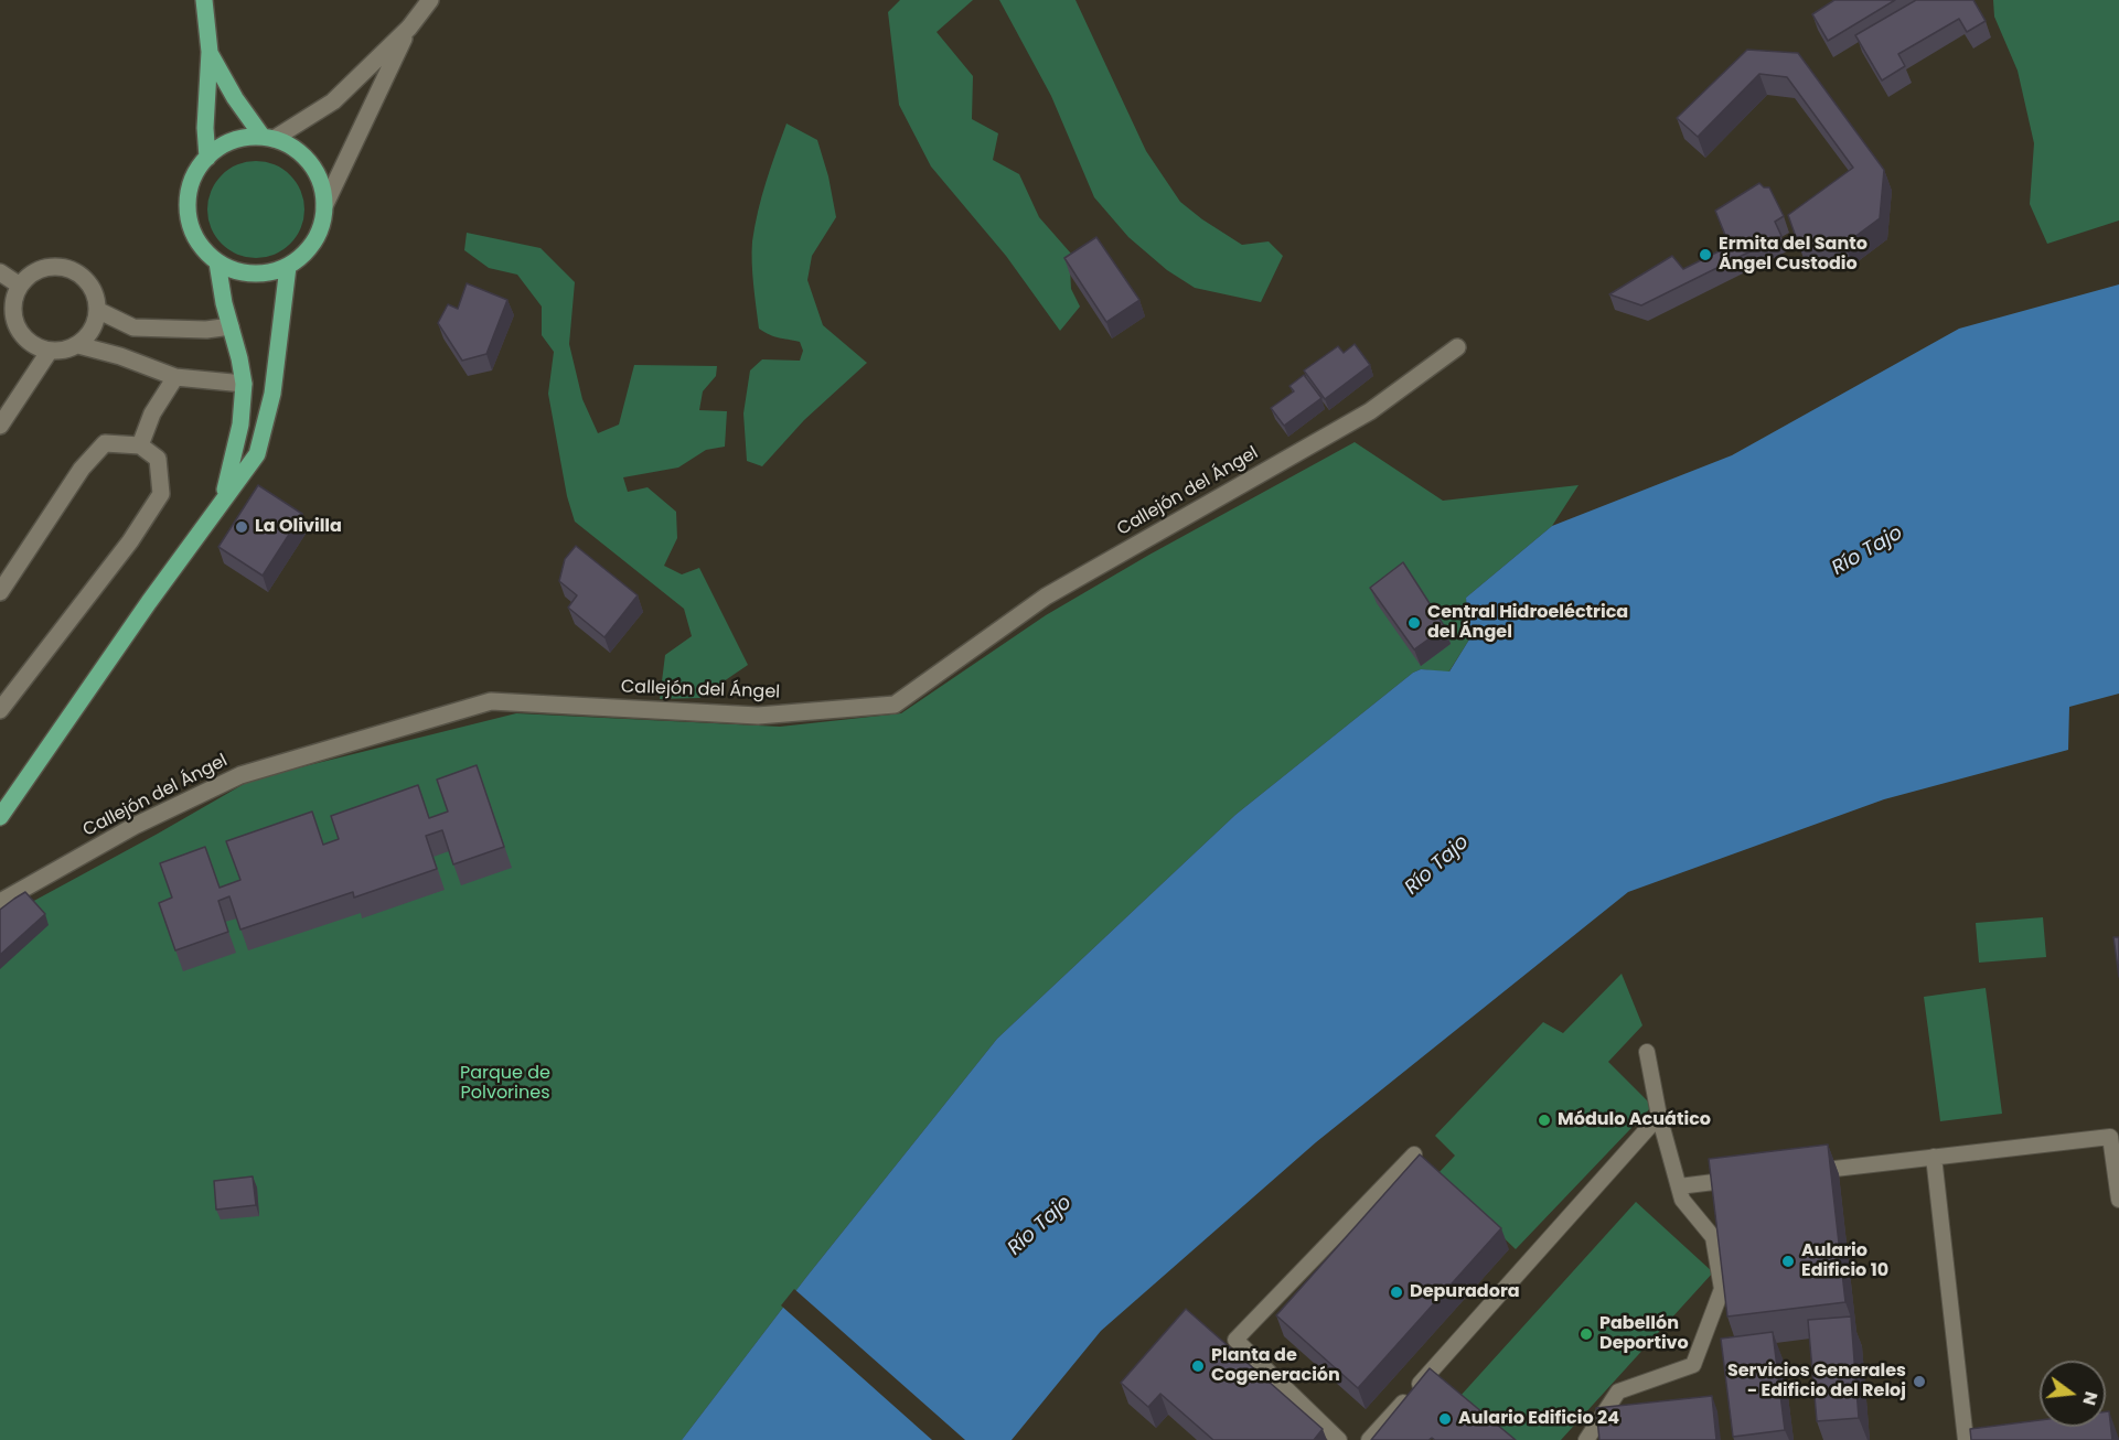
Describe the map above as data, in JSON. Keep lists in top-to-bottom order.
{
  "streets": {
    "street": ["Callejón del Ángel"]
  },
  "water": ["Río Tajo"],
  "parks": ["Parque de Polvorines"],
  "places": [
    "Ermita del Santo Ángel Custodio",
    "La Olivilla",
    "Central Hidroeléctrica del Ángel",
    "Módulo Acuático",
    "Aulario Edificio 10",
    "Depuradora",
    "Pabellón Deportivo",
    "Planta de Cogeneración",
    "Servicios Generales - Edificio del Reloj",
    "Aulario Edificio 24"
  ],
  "north": "right"
}
